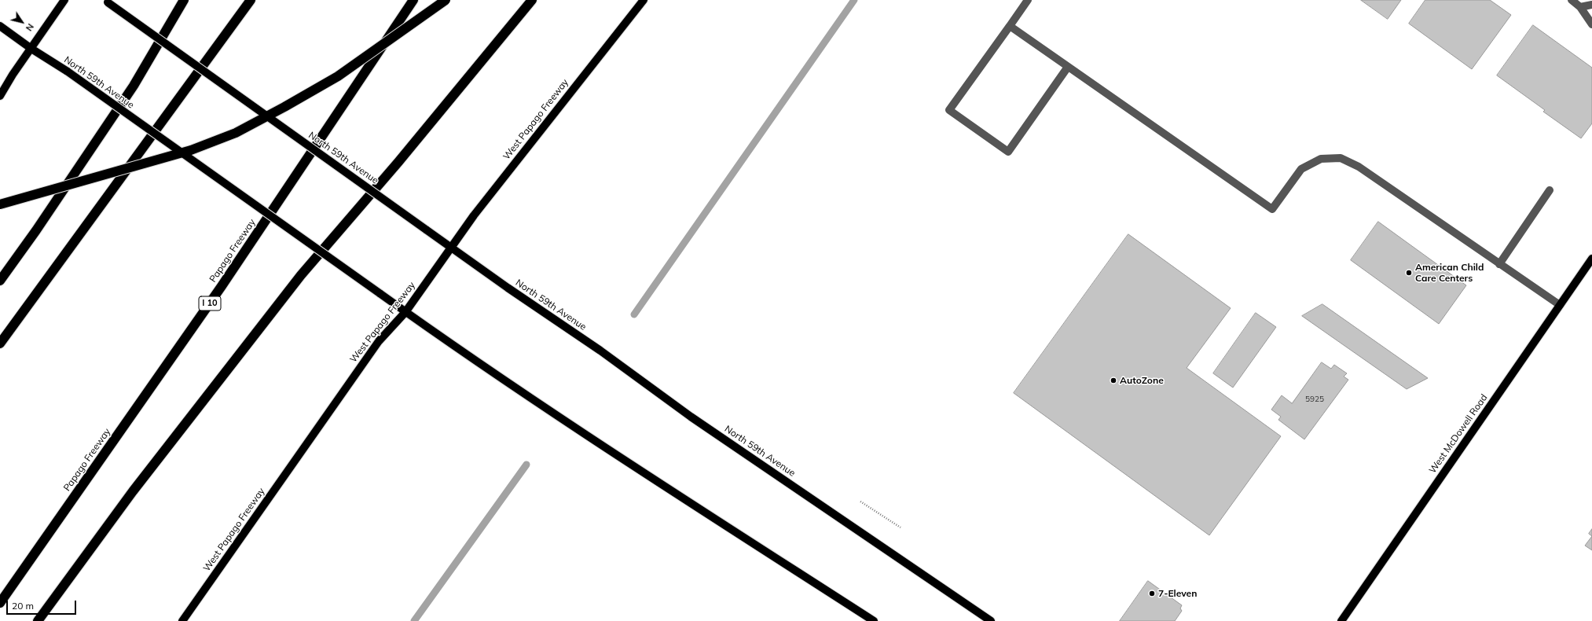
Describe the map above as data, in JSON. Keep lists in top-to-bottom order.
{
  "streets": {
    "highway": ["Papago Freeway", "I 10"],
    "main road": ["North 59th Avenue", "West Papago Freeway", "West McDowell Road"]
  },
  "crossings": [
    ["North 59th Avenue", "West Papago Freeway"]
  ],
  "places": ["American Child Care Centers", "AutoZone", "7-Eleven"],
  "house_numbers": ["5925"],
  "scale_bar": "20 m",
  "north": "bottom right"
}
